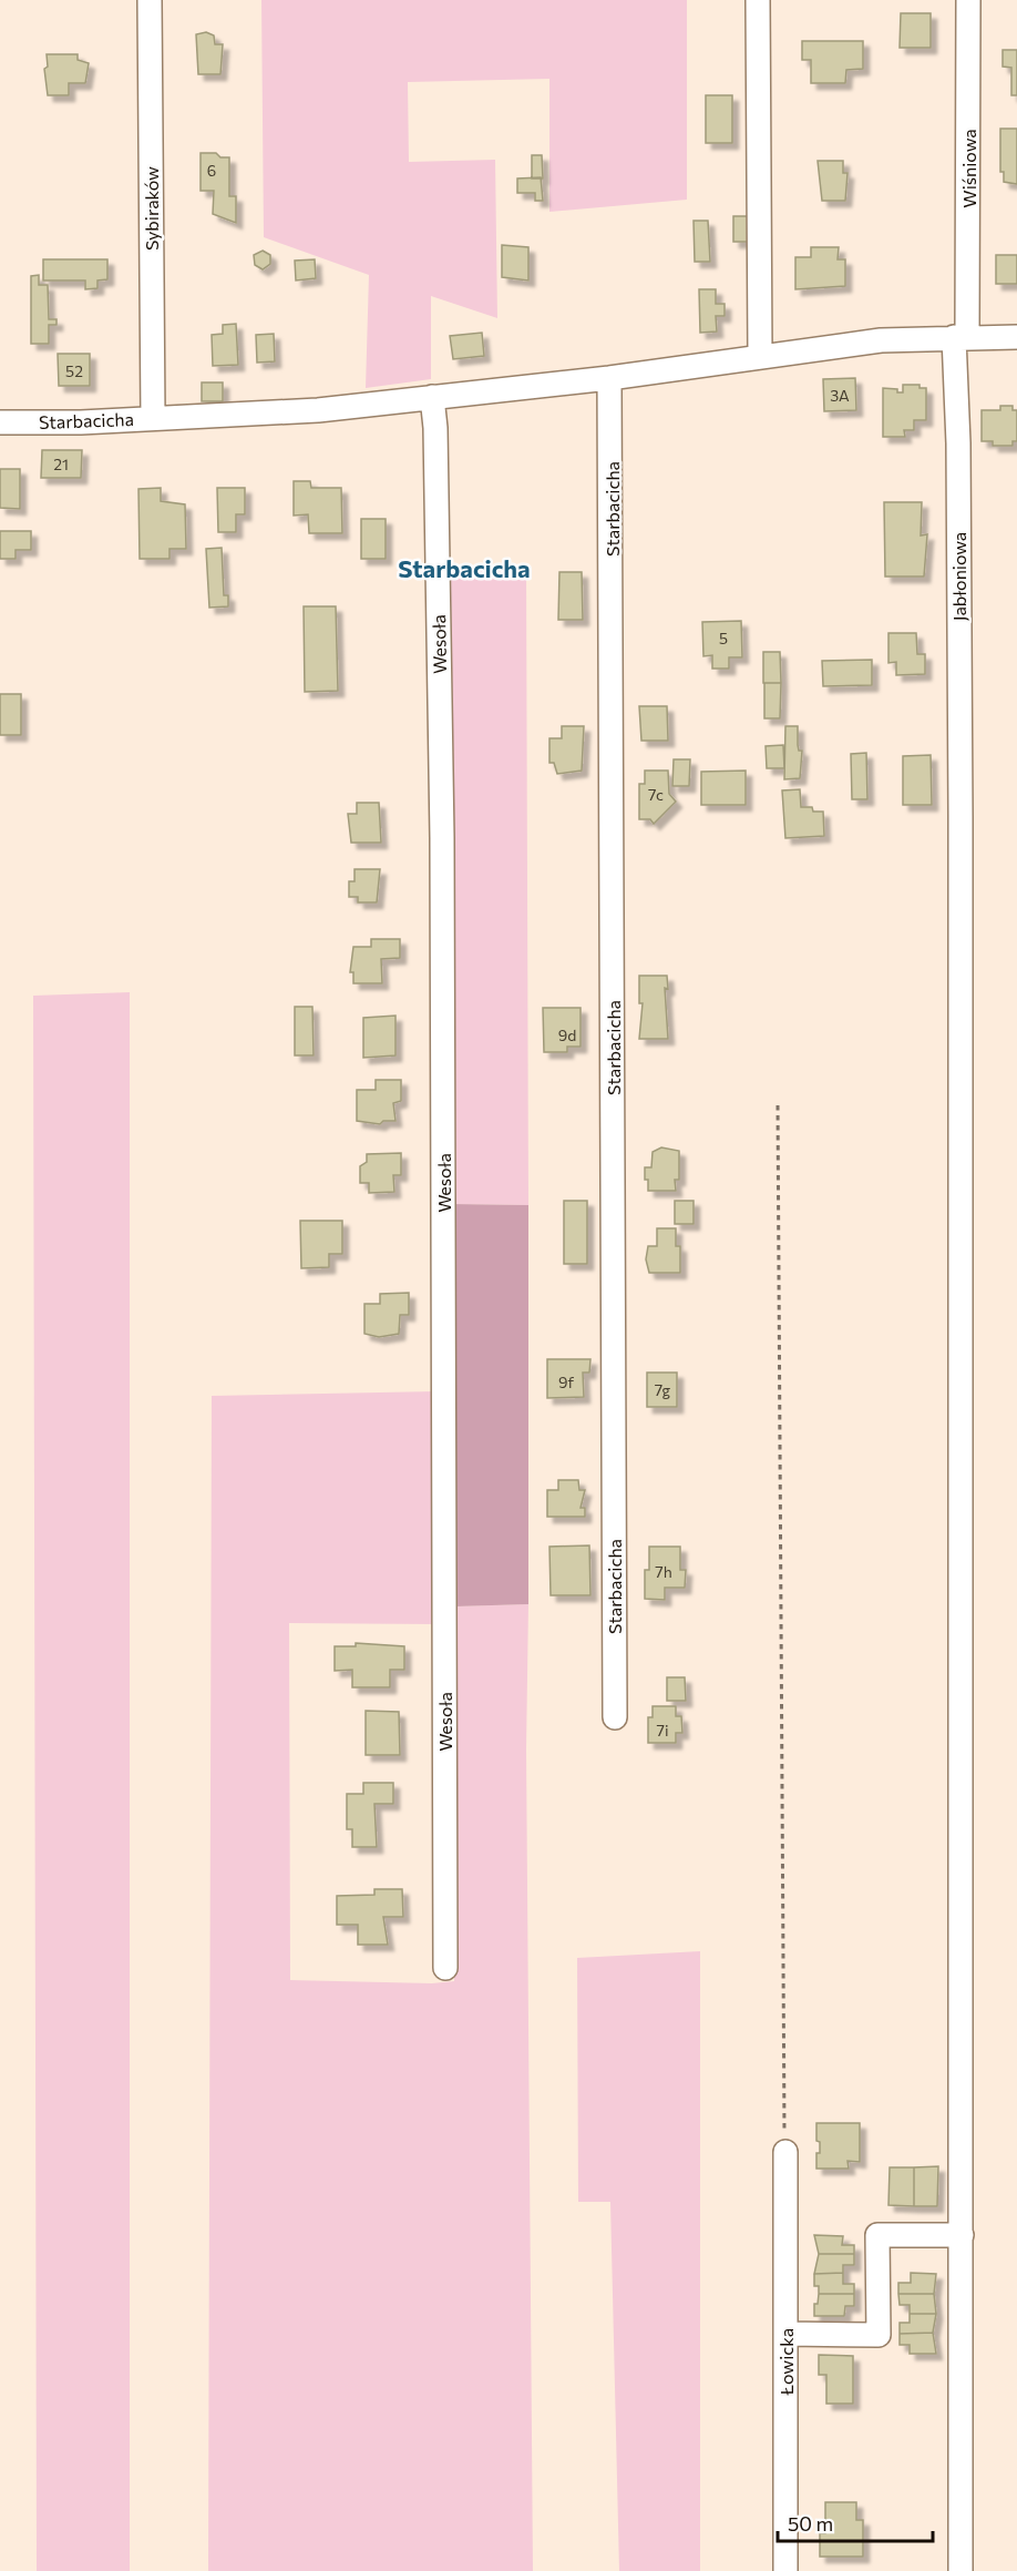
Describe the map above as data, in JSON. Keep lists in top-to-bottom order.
{
  "streets": {
    "street": [
      "Wiśniowa",
      "Sybiraków",
      "Starbacicha",
      "Jabłoniowa",
      "Wesoła",
      "Łowicka"
    ]
  },
  "crossings": [
    ["Wiśniowa", "Starbacicha"],
    ["Wiśniowa", "Jabłoniowa"],
    ["Sybiraków", "Starbacicha"],
    ["Starbacicha", "Jabłoniowa"],
    ["Starbacicha", "Wesoła"]
  ],
  "districts": ["Starbacicha"],
  "house_numbers": [
    "6",
    "52",
    "3A",
    "21",
    "5",
    "7c",
    "9d",
    "9f",
    "7g",
    "7h",
    "7i"
  ],
  "scale_bar": "50 m"
}
